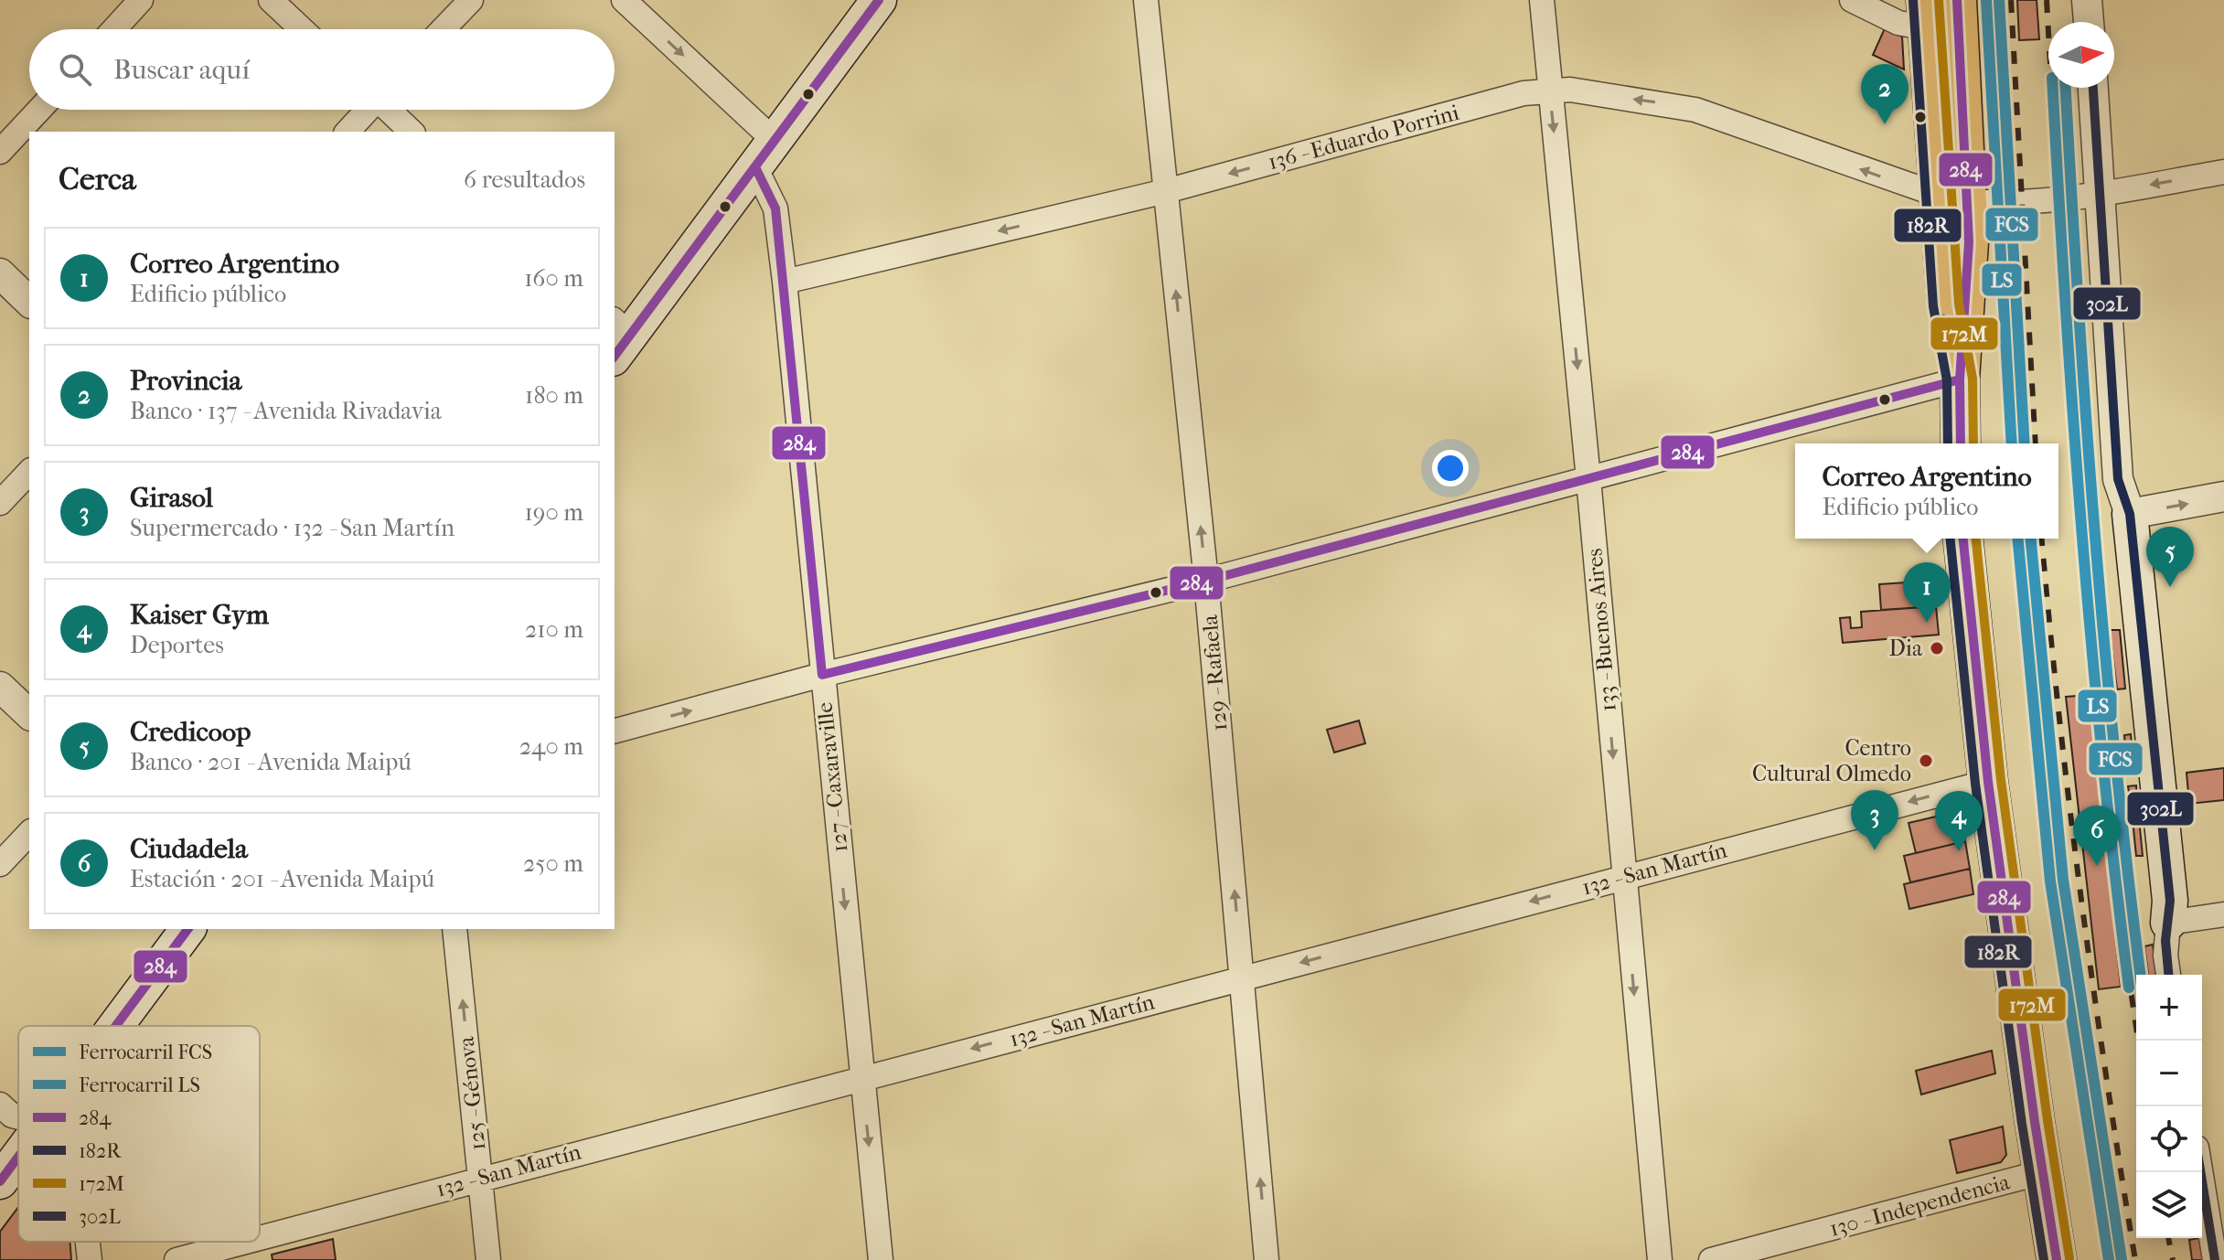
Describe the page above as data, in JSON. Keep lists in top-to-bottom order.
{
  "streets": {
    "street": [
      "136 - Eduardo Porrini",
      "133 - Buenos Aires",
      "129 - Rafaela",
      "127 - Caxaraville",
      "132 - San Martín",
      "125 - Génova",
      "130 - Independencia"
    ]
  },
  "crossings": [
    ["136 - Eduardo Porrini", "133 - Buenos Aires"],
    ["136 - Eduardo Porrini", "129 - Rafaela"],
    ["136 - Eduardo Porrini", "127 - Caxaraville"],
    ["133 - Buenos Aires", "132 - San Martín"],
    ["129 - Rafaela", "132 - San Martín"],
    ["127 - Caxaraville", "132 - San Martín"],
    ["132 - San Martín", "125 - Génova"]
  ],
  "one_way": [
    "136 - Eduardo Porrini",
    "133 - Buenos Aires",
    "129 - Rafaela",
    "127 - Caxaraville",
    "132 - San Martín",
    "125 - Génova"
  ],
  "places": ["Dia", "Centro Cultural Olmedo"],
  "lines": [
    "rail line FCS",
    "transit line 284",
    "transit line 172M",
    "rail line LS",
    "transit line 182R",
    "transit line 302L"
  ],
  "legend": [
    "Ferrocarril FCS",
    "Ferrocarril LS",
    "284",
    "182R",
    "172M",
    "302L"
  ],
  "north": "right",
  "page": {
    "search": "Buscar aquí",
    "pins": [
      "2",
      "5",
      "1",
      "3",
      "4",
      "6"
    ],
    "heading": ["Cerca", "6 resultados"],
    "list": [
      {
        "mark": "1",
        "name": "Correo Argentino",
        "note": "Edificio público",
        "value": "160 m"
      },
      {
        "mark": "2",
        "name": "Provincia",
        "note": "Banco · 137 - Avenida Rivadavia",
        "value": "180 m"
      },
      {
        "mark": "3",
        "name": "Girasol",
        "note": "Supermercado · 132 - San Martín",
        "value": "190 m"
      },
      {
        "mark": "4",
        "name": "Kaiser Gym",
        "note": "Deportes",
        "value": "210 m"
      },
      {
        "mark": "5",
        "name": "Credicoop",
        "note": "Banco · 201 - Avenida Maipú",
        "value": "240 m"
      },
      {
        "mark": "6",
        "name": "Ciudadela",
        "note": "Estación · 201 - Avenida Maipú",
        "value": "250 m"
      }
    ],
    "popup": ["Correo Argentino", "Edificio público"],
    "map_buttons": ["+", "−"]
  }
}
